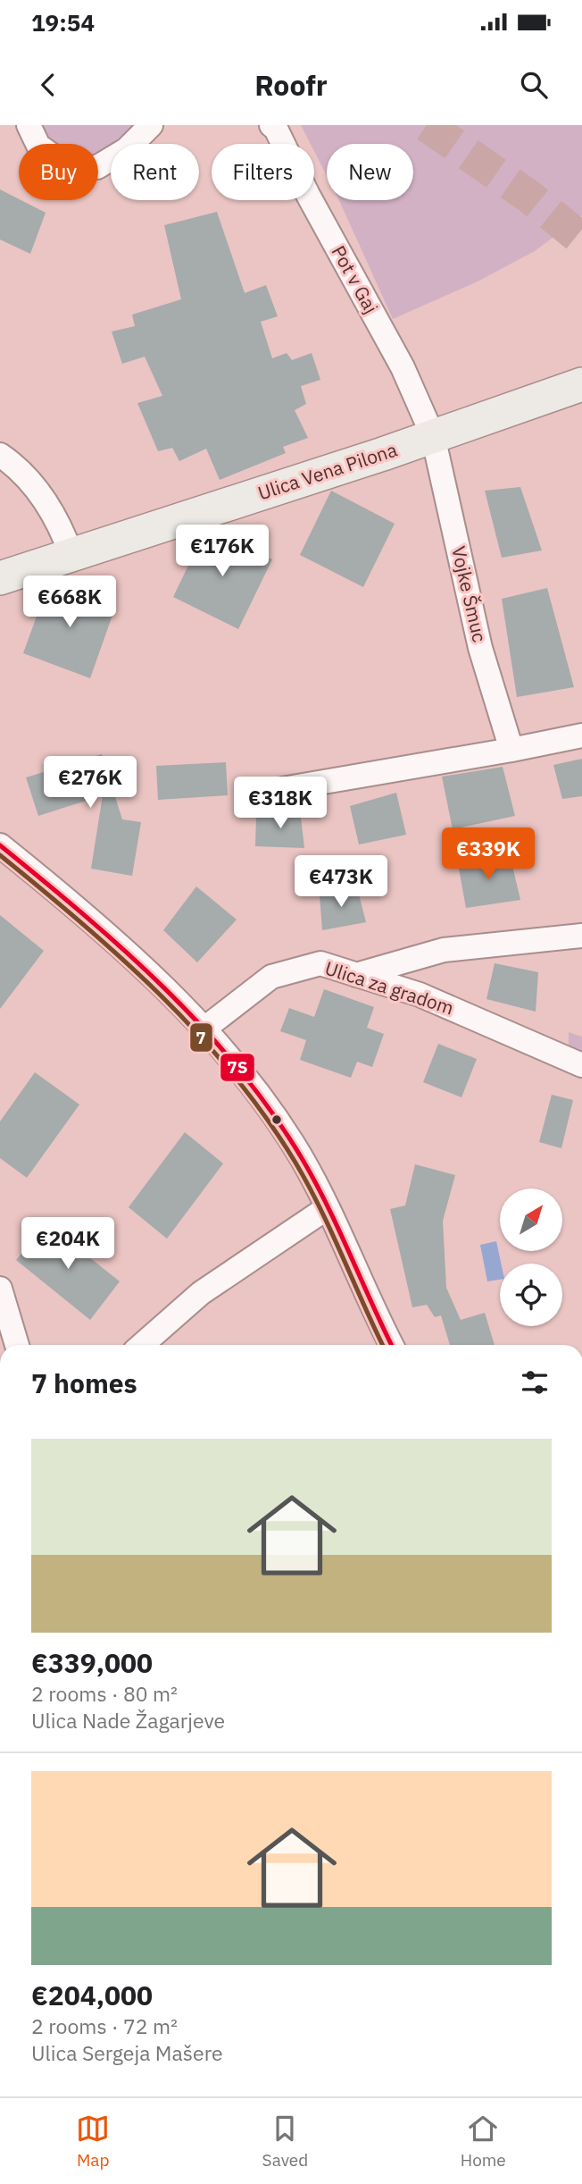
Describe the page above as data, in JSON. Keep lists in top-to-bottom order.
{
  "streets": {
    "street": [
      "Pot v Gaj",
      "Ulica Vena Pilona",
      "Vojke Šmuc",
      "Ulica za gradom"
    ]
  },
  "crossings": [
    ["Pot v Gaj", "Ulica Vena Pilona"],
    ["Pot v Gaj", "Vojke Šmuc"],
    ["Ulica Vena Pilona", "Vojke Šmuc"]
  ],
  "lines": ["transit line 7S", "transit line 7"],
  "north": "top right",
  "page": {
    "status": "19:54",
    "header": "Roofr",
    "chip": [
      "Buy",
      "Rent",
      "Filters",
      "New"
    ],
    "price": [
      "€176K",
      "€668K",
      "€276K",
      "€318K",
      "€339K",
      "€473K",
      "€204K"
    ],
    "heading": "7 homes",
    "list": [
      {
        "name": "€339,000",
        "note": "2 rooms · 80 m² · Ulica Nade Žagarjeve"
      },
      {
        "name": "€204,000",
        "note": "2 rooms · 72 m² · Ulica Sergeja Mašere"
      }
    ],
    "tabs": ["Map", "Saved", "Home"]
  }
}
